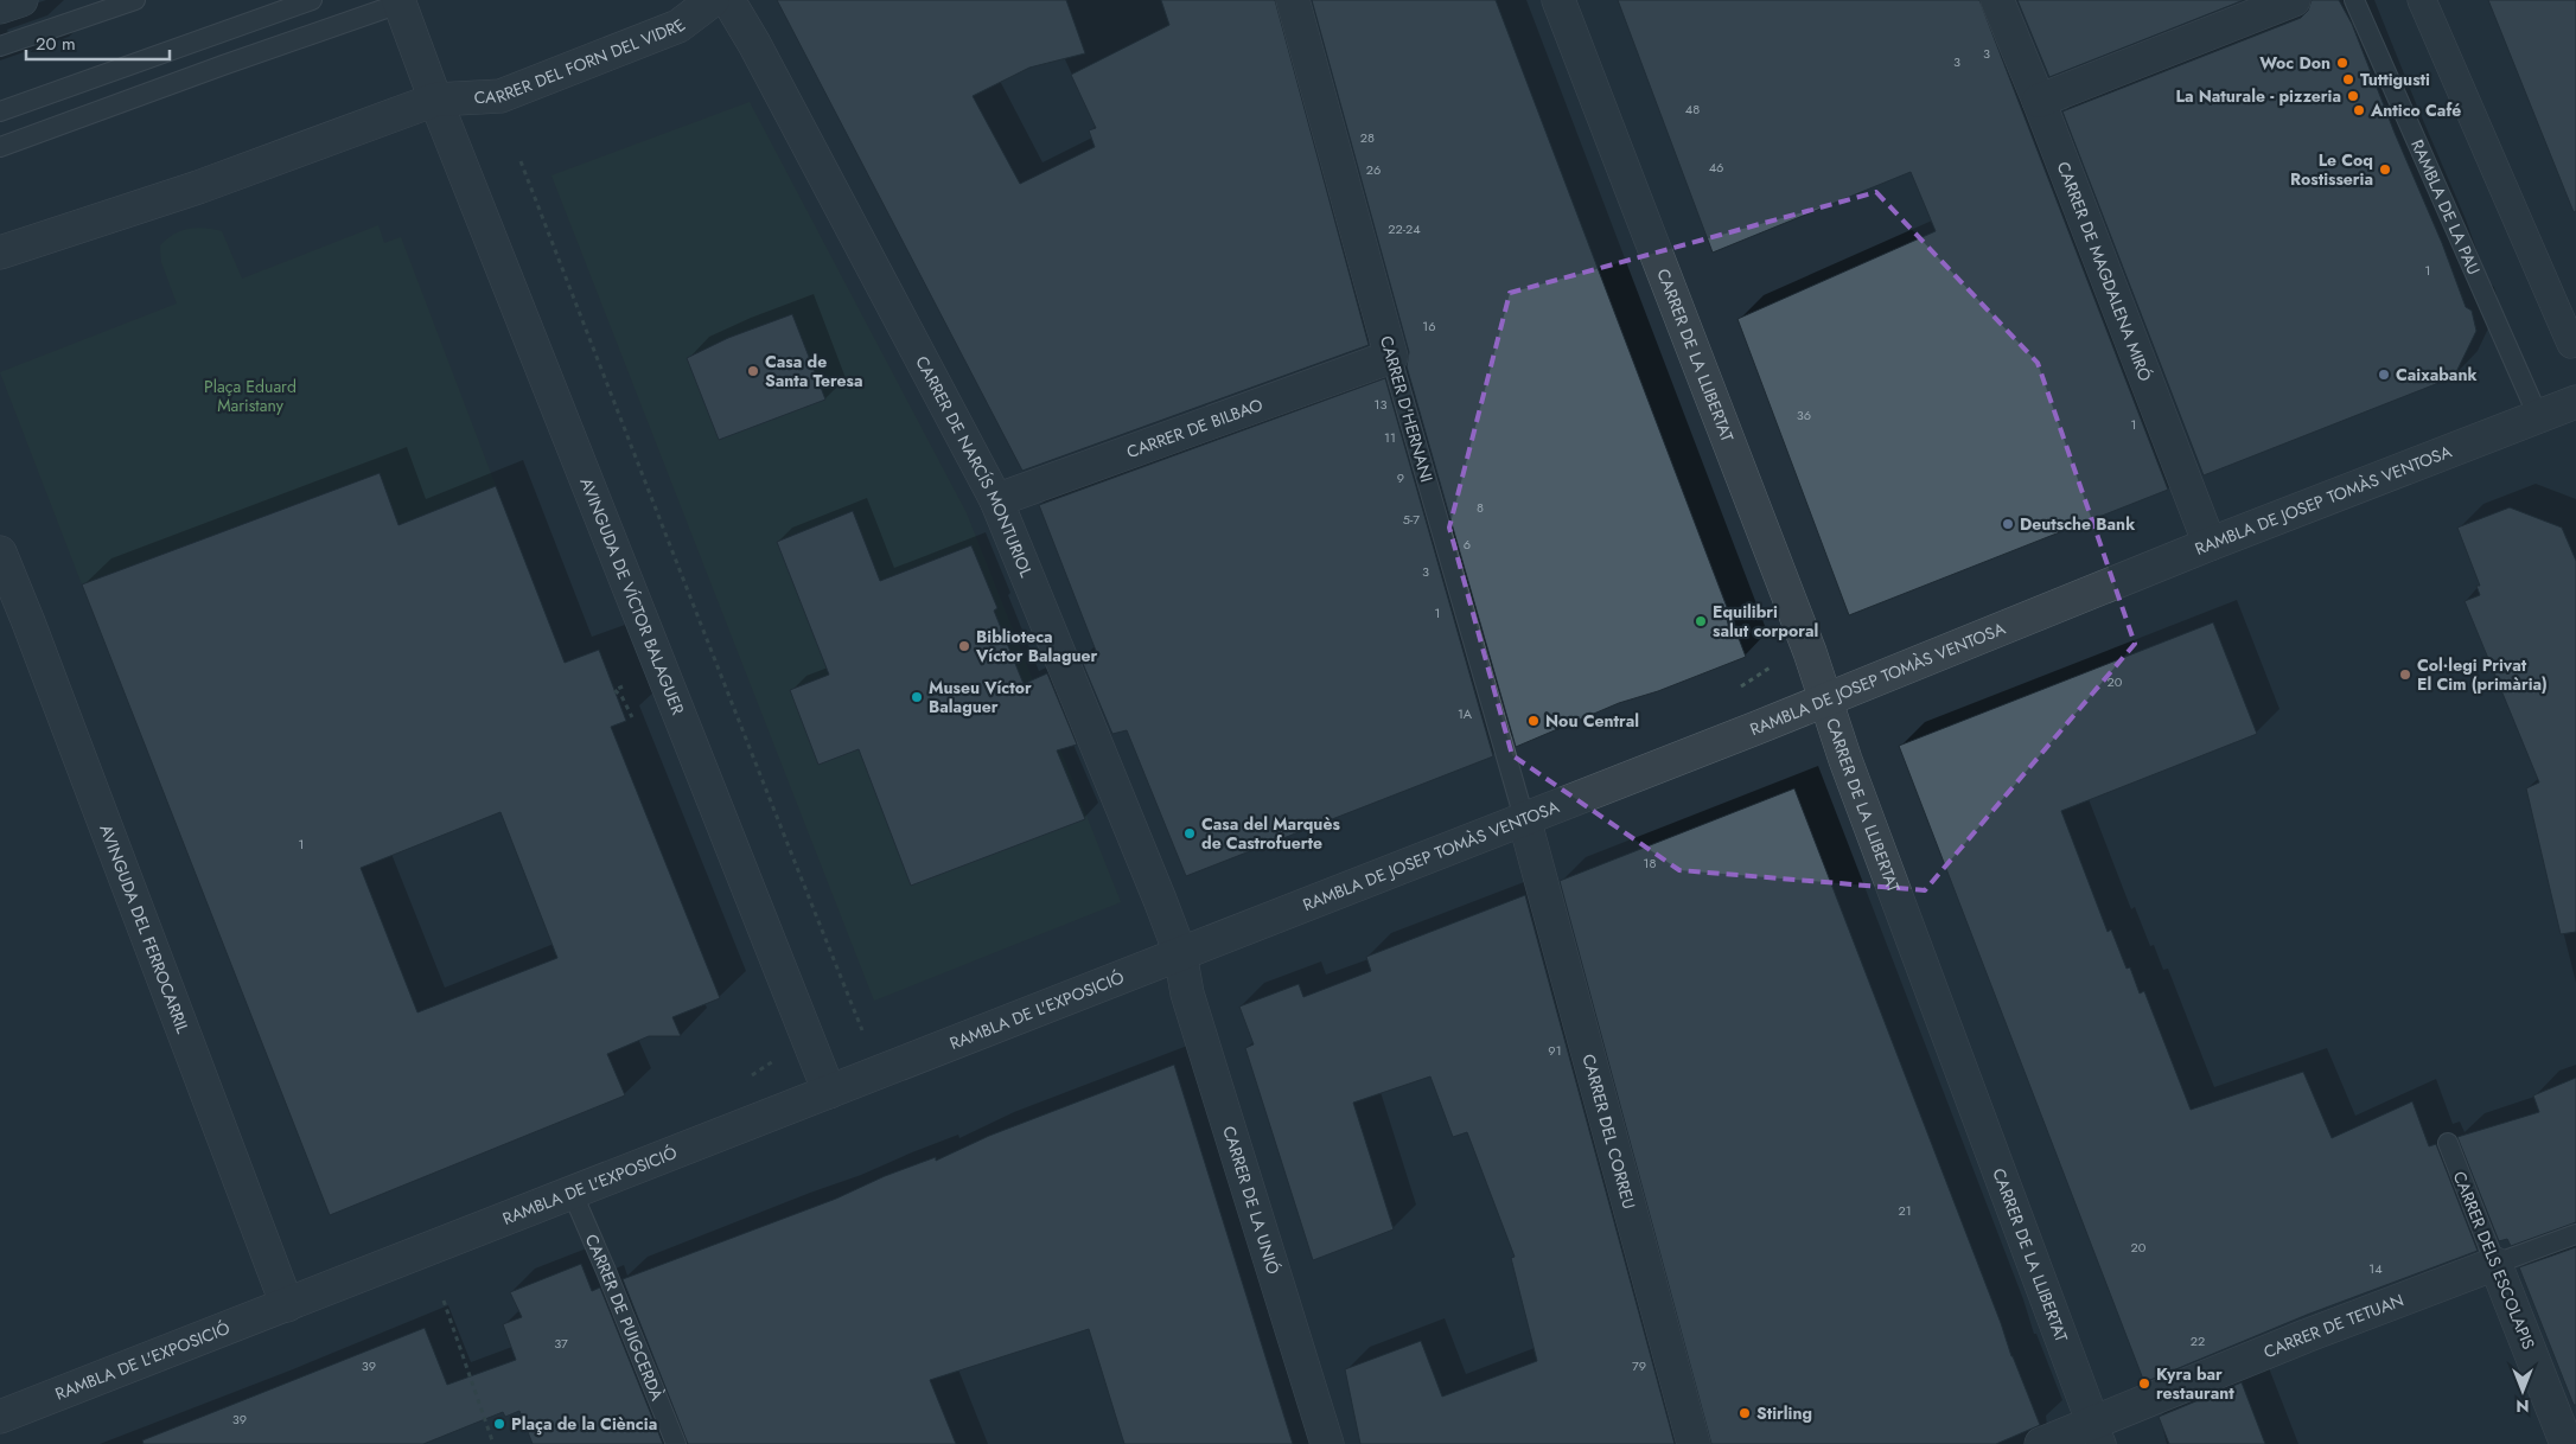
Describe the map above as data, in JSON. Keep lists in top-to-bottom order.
{
  "streets": {
    "street": [
      "CARRER DEL FORN DEL VIDRE",
      "CARRER DE MAGDALENA MIRÓ",
      "CARRER DE LA LLIBERTAT",
      "CARRER D'HERNANI",
      "CARRER DE BILBAO",
      "CARRER DE NARCÍS MONTURIOL",
      "RAMBLA DE JOSEP TOMÀS VENTOSA",
      "AVINGUDA DE VÍCTOR BALAGUER",
      "AVINGUDA DEL FERROCARRIL",
      "RAMBLA DE L'EXPOSICIÓ",
      "CARRER DEL CORREU",
      "CARRER DE LA UNIÓ",
      "CARRER DELS ESCOLAPIS",
      "CARRER DE TETUAN"
    ],
    "lane": ["RAMBLA DE LA PAU", "CARRER DE PUIGCERDÀ"]
  },
  "crossings": [
    ["CARRER DEL FORN DEL VIDRE", "AVINGUDA DE VÍCTOR BALAGUER"],
    ["RAMBLA DE LA PAU", "RAMBLA DE JOSEP TOMÀS VENTOSA"],
    ["CARRER DE MAGDALENA MIRÓ", "RAMBLA DE JOSEP TOMÀS VENTOSA"],
    ["CARRER DE LA LLIBERTAT", "RAMBLA DE JOSEP TOMÀS VENTOSA"],
    ["CARRER DE LA LLIBERTAT", "CARRER DE TETUAN"],
    ["CARRER D'HERNANI", "CARRER DE BILBAO"],
    ["CARRER D'HERNANI", "RAMBLA DE JOSEP TOMÀS VENTOSA"],
    ["CARRER D'HERNANI", "CARRER DEL CORREU"],
    ["CARRER DE BILBAO", "CARRER DE NARCÍS MONTURIOL"],
    ["CARRER DE NARCÍS MONTURIOL", "RAMBLA DE JOSEP TOMÀS VENTOSA"],
    ["CARRER DE NARCÍS MONTURIOL", "RAMBLA DE L'EXPOSICIÓ"],
    ["CARRER DE NARCÍS MONTURIOL", "CARRER DE LA UNIÓ"],
    ["RAMBLA DE JOSEP TOMÀS VENTOSA", "RAMBLA DE L'EXPOSICIÓ"],
    ["RAMBLA DE JOSEP TOMÀS VENTOSA", "CARRER DEL CORREU"],
    ["RAMBLA DE JOSEP TOMÀS VENTOSA", "CARRER DE LA UNIÓ"],
    ["AVINGUDA DE VÍCTOR BALAGUER", "RAMBLA DE L'EXPOSICIÓ"],
    ["AVINGUDA DEL FERROCARRIL", "RAMBLA DE L'EXPOSICIÓ"],
    ["RAMBLA DE L'EXPOSICIÓ", "CARRER DE LA UNIÓ"],
    ["RAMBLA DE L'EXPOSICIÓ", "CARRER DE PUIGCERDÀ"],
    ["CARRER DELS ESCOLAPIS", "CARRER DE TETUAN"]
  ],
  "parks": ["Plaça Eduard Maristany"],
  "places": [
    "Woc Don",
    "Tuttigusti",
    "La Naturale - pizzeria",
    "Antico Café",
    "Le Coq Rostisseria",
    "Casa de Santa Teresa",
    "Caixabank",
    "Deutsche Bank",
    "Equilibri salut corporal",
    "Biblioteca Víctor Balaguer",
    "Col·legi Privat El Cim (primària)",
    "Museu Víctor Balaguer",
    "Nou Central",
    "Casa del Marquès de Castrofuerte",
    "Kyra bar restaurant",
    "Stirling",
    "Plaça de la Ciència"
  ],
  "house_numbers": [
    "3",
    "3",
    "48",
    "28",
    "46",
    "26",
    "22-24",
    "1",
    "16",
    "13",
    "36",
    "1",
    "11",
    "9",
    "8",
    "5-7",
    "6",
    "3",
    "1",
    "20",
    "1A",
    "1",
    "18",
    "91",
    "21",
    "20",
    "14",
    "22",
    "37",
    "39",
    "79",
    "39"
  ],
  "scale_bar": "20 m",
  "north": "bottom"
}
